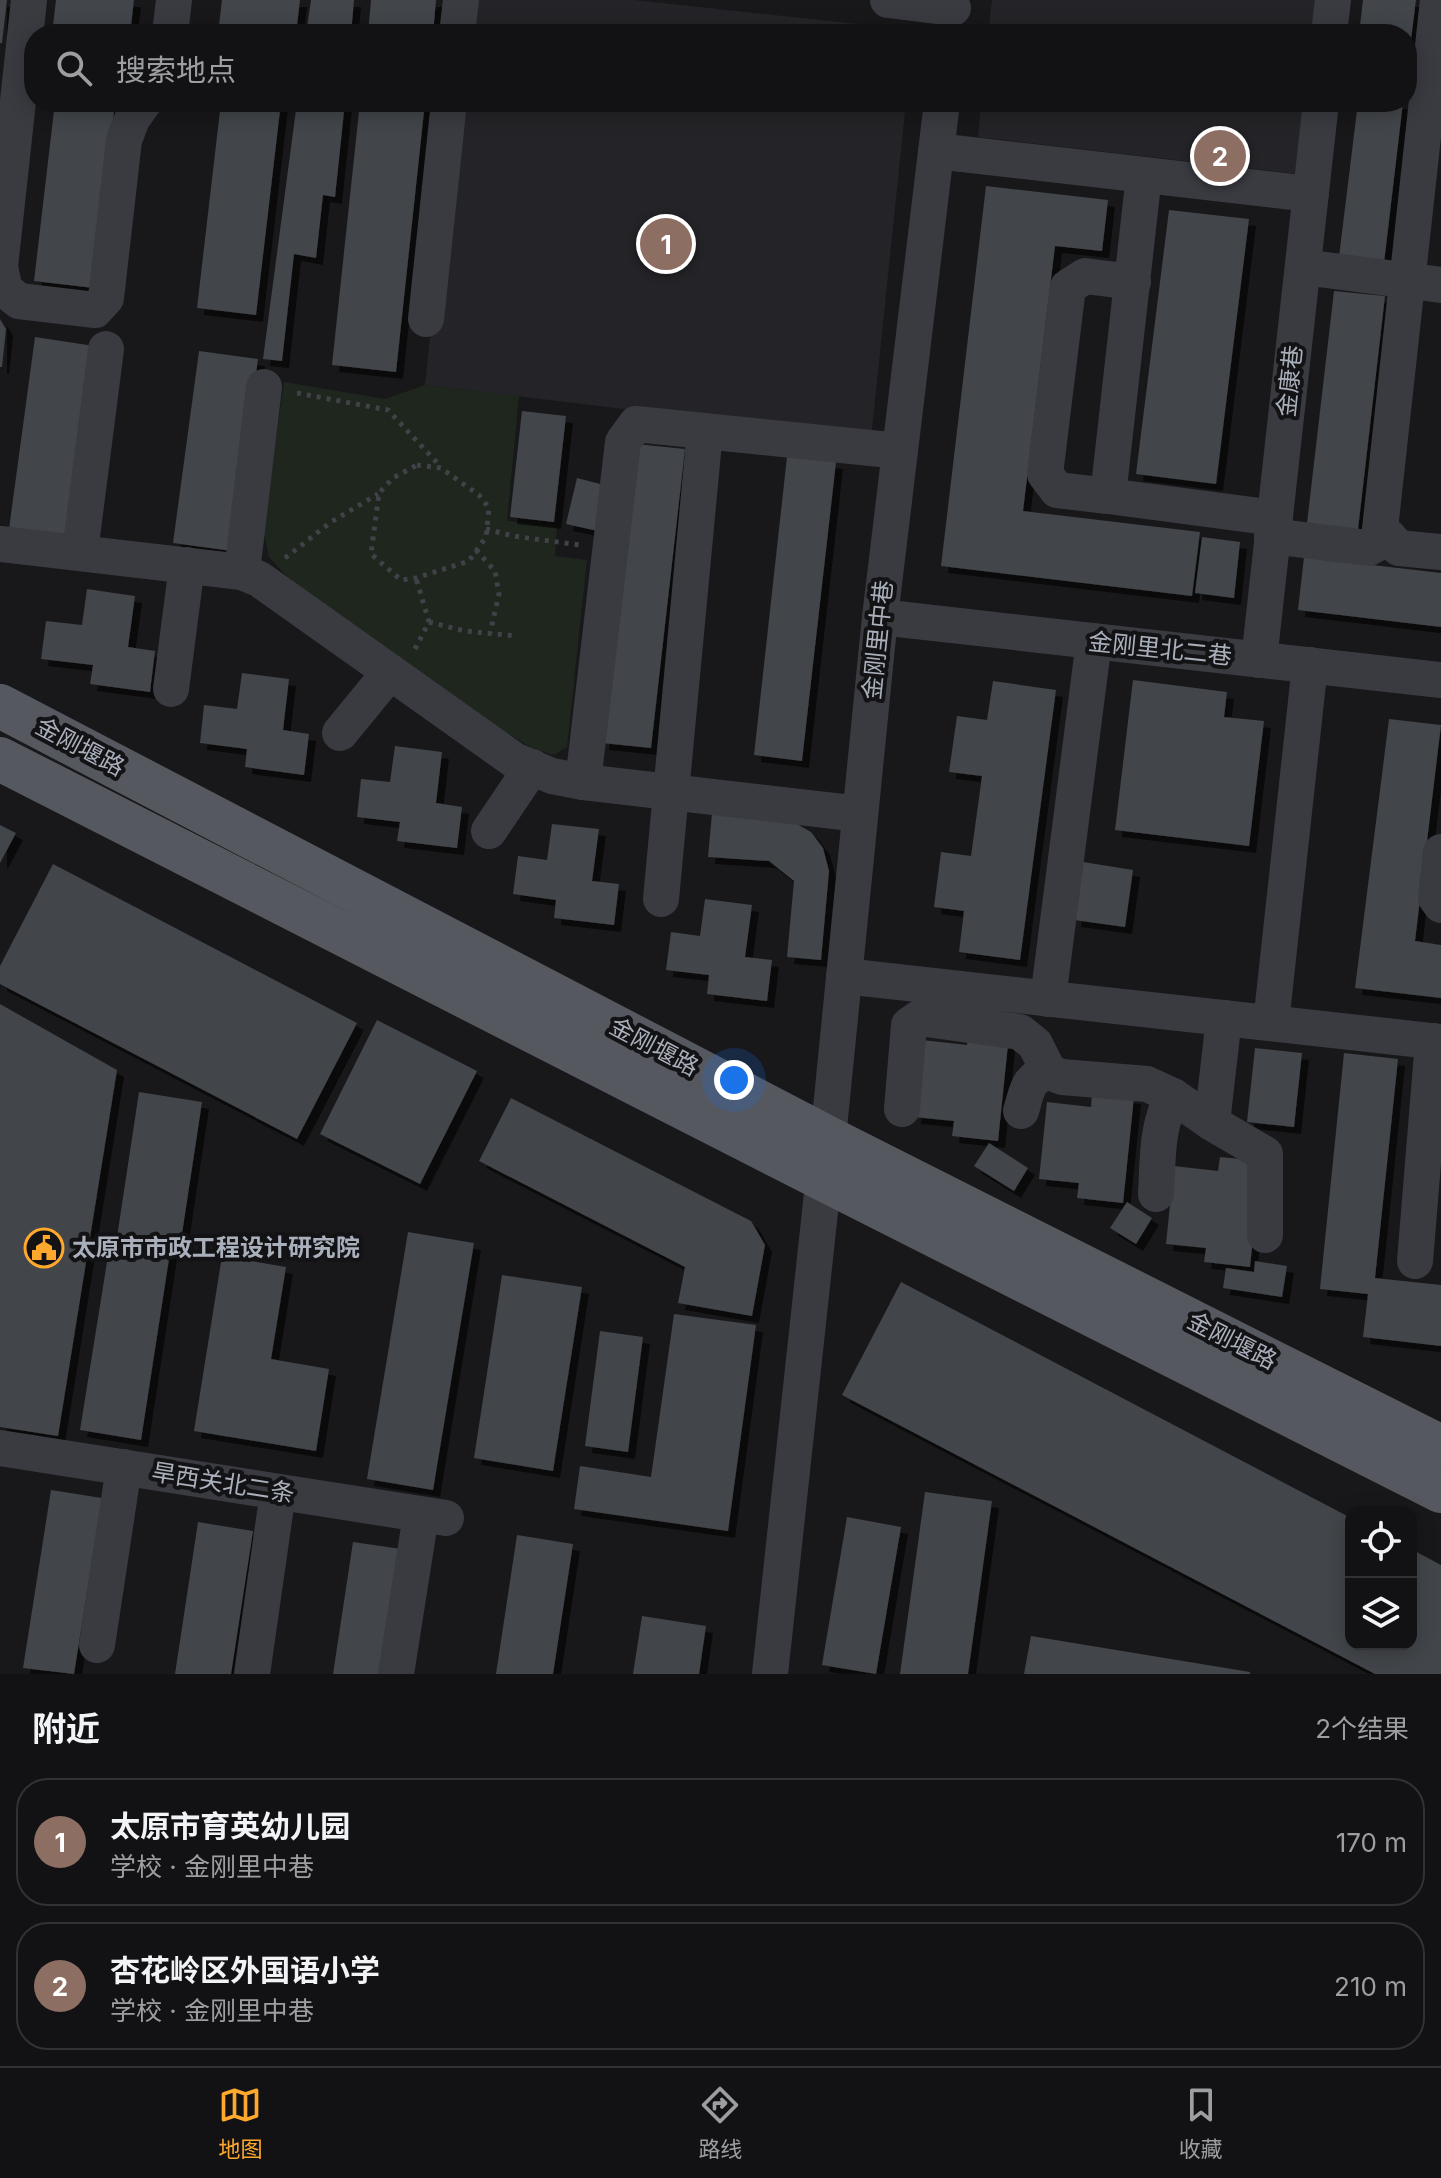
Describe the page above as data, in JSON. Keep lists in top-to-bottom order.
{
  "streets": {
    "main road": ["金刚堰路"],
    "street": [
      "金康巷",
      "金刚里中巷",
      "金刚里北二巷",
      "旱西关北二条"
    ]
  },
  "crossings": [
    ["金康巷", "金刚里北二巷"],
    ["金刚里中巷", "金刚里北二巷"],
    ["金刚里中巷", "金刚堰路"]
  ],
  "places": {
    "public building": ["太原市市政工程设计研究院"]
  },
  "page": {
    "search": "搜索地点",
    "pins": ["2", "1"],
    "heading": ["附近", "2个结果"],
    "list": [
      {
        "mark": "1",
        "name": "太原市育英幼儿园",
        "note": "学校 · 金刚里中巷",
        "value": "170 m"
      },
      {
        "mark": "2",
        "name": "杏花岭区外国语小学",
        "note": "学校 · 金刚里中巷",
        "value": "210 m"
      }
    ],
    "nav": ["地图", "路线", "收藏"]
  }
}
